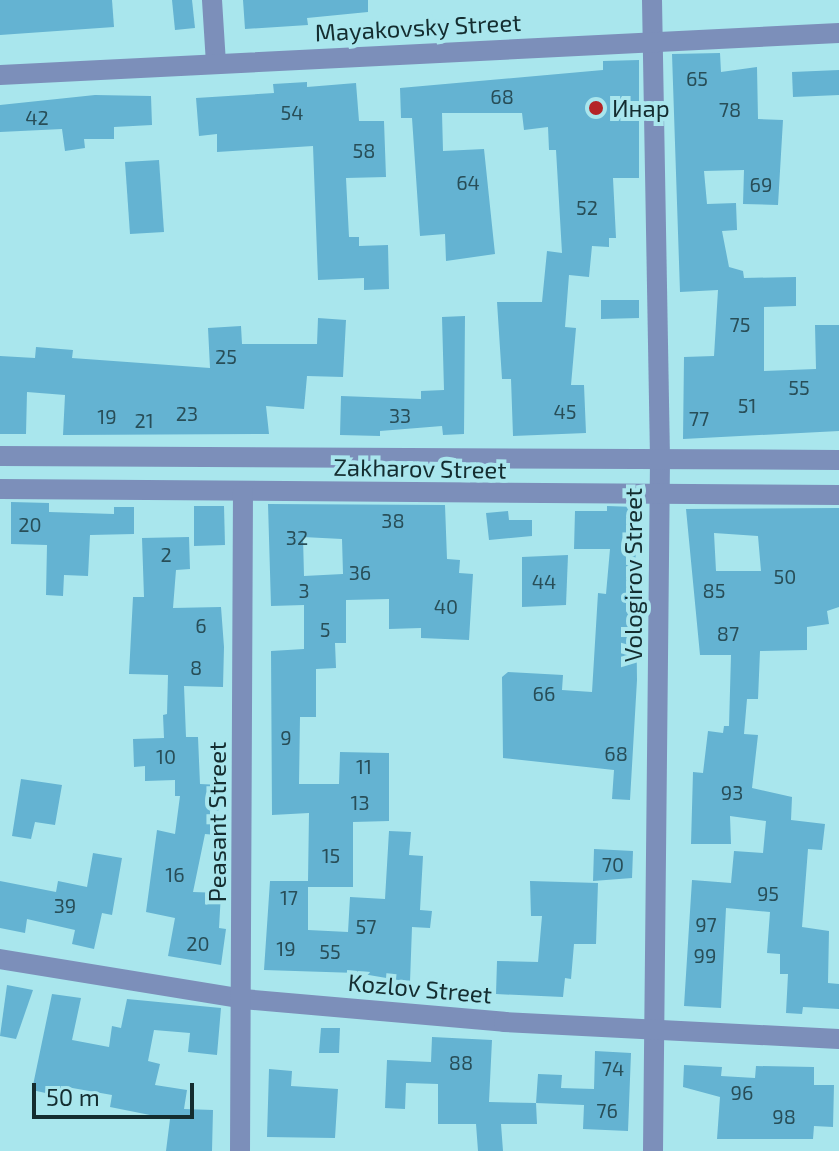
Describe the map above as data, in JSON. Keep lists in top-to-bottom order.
{
  "streets": {
    "street": [
      "Mayakovsky Street",
      "Zakharov Street",
      "Vologirov Street",
      "Peasant Street",
      "Kozlov Street"
    ]
  },
  "crossings": [
    ["Mayakovsky Street", "Vologirov Street"],
    ["Zakharov Street", "Vologirov Street"],
    ["Zakharov Street", "Peasant Street"],
    ["Vologirov Street", "Kozlov Street"],
    ["Peasant Street", "Kozlov Street"]
  ],
  "places": ["Инар"],
  "house_numbers": [
    "65",
    "68",
    "78",
    "54",
    "42",
    "58",
    "64",
    "69",
    "52",
    "75",
    "25",
    "55",
    "51",
    "45",
    "23",
    "33",
    "19",
    "77",
    "21",
    "38",
    "20",
    "32",
    "2",
    "36",
    "50",
    "44",
    "3",
    "85",
    "40",
    "6",
    "5",
    "87",
    "8",
    "66",
    "9",
    "68",
    "10",
    "11",
    "93",
    "13",
    "15",
    "70",
    "16",
    "95",
    "17",
    "39",
    "97",
    "57",
    "20",
    "19",
    "55",
    "99",
    "88",
    "74",
    "96",
    "76",
    "98"
  ],
  "scale_bar": "50 m"
}
